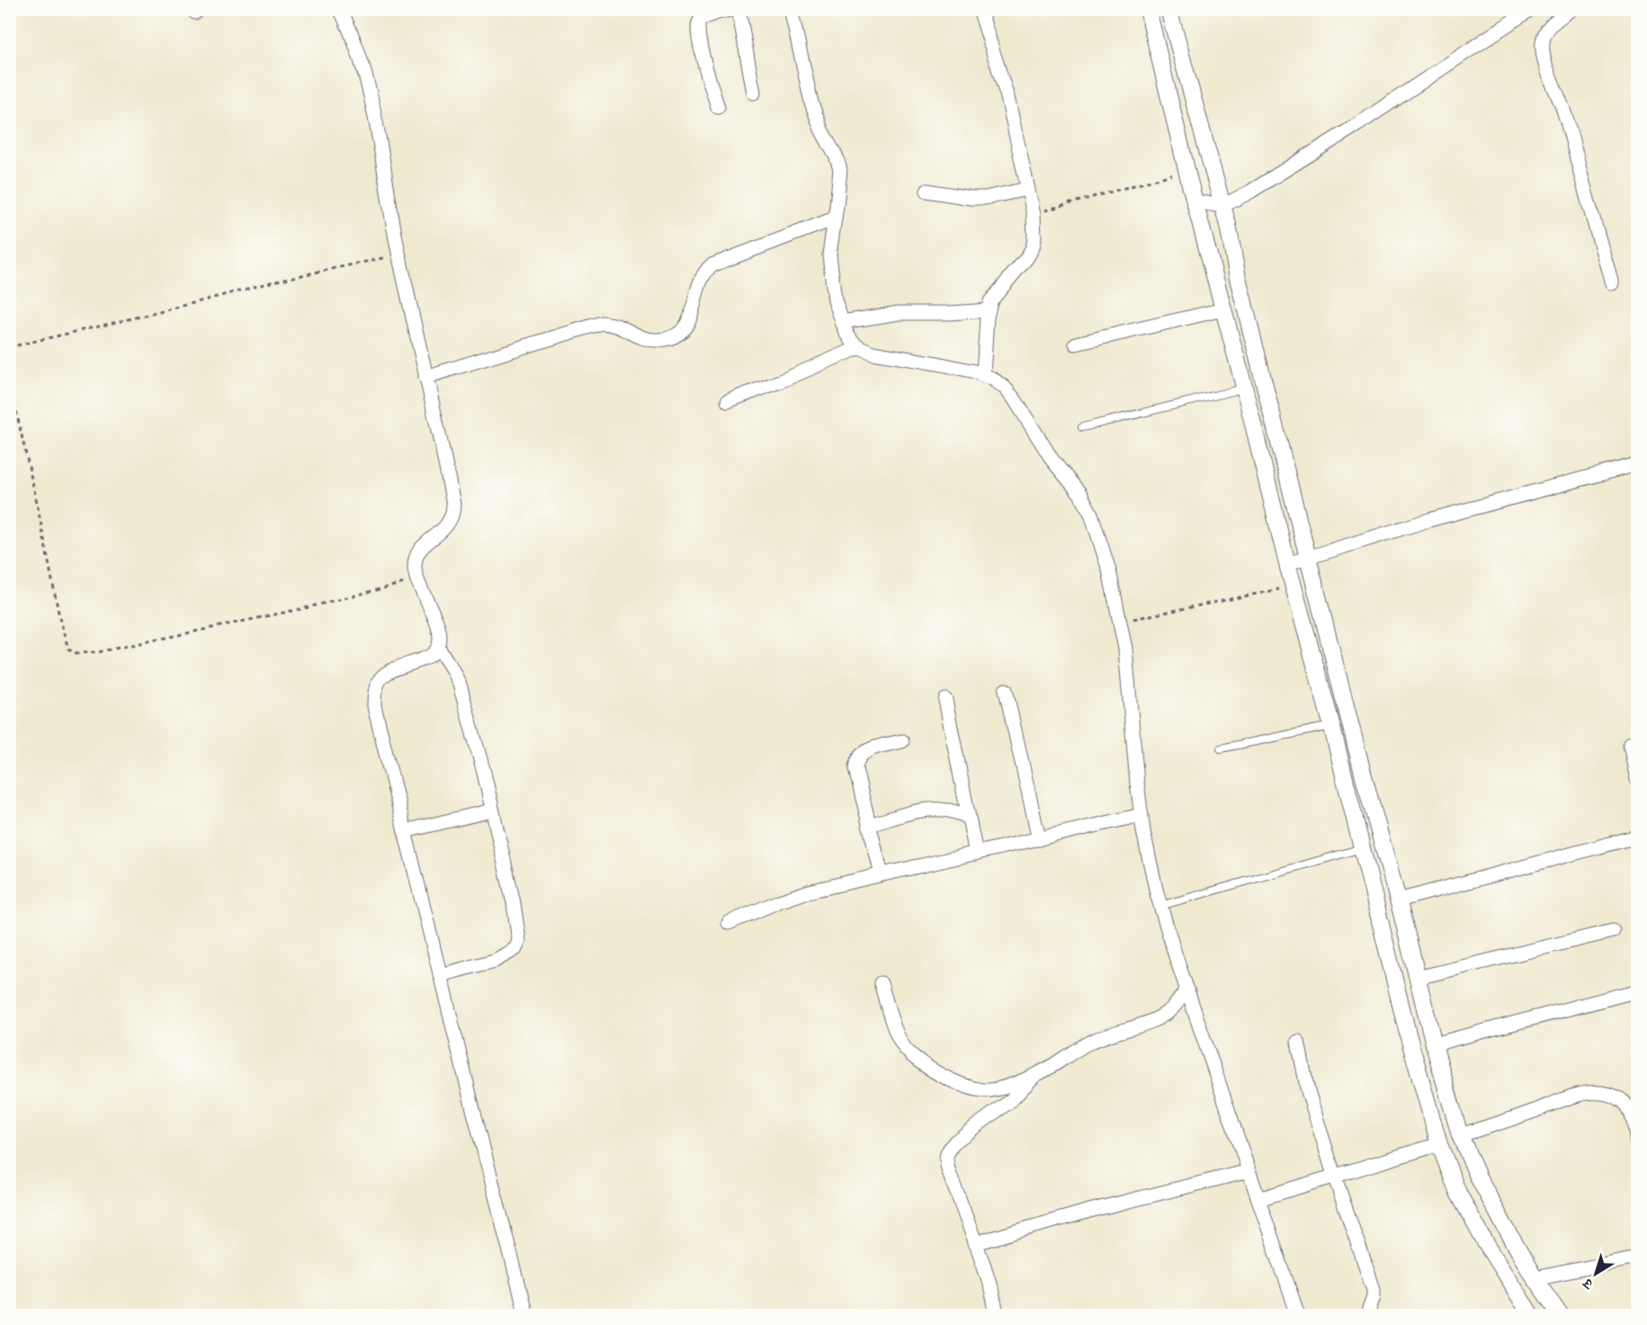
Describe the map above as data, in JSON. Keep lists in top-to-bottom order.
{
  "north": "bottom left"
}
